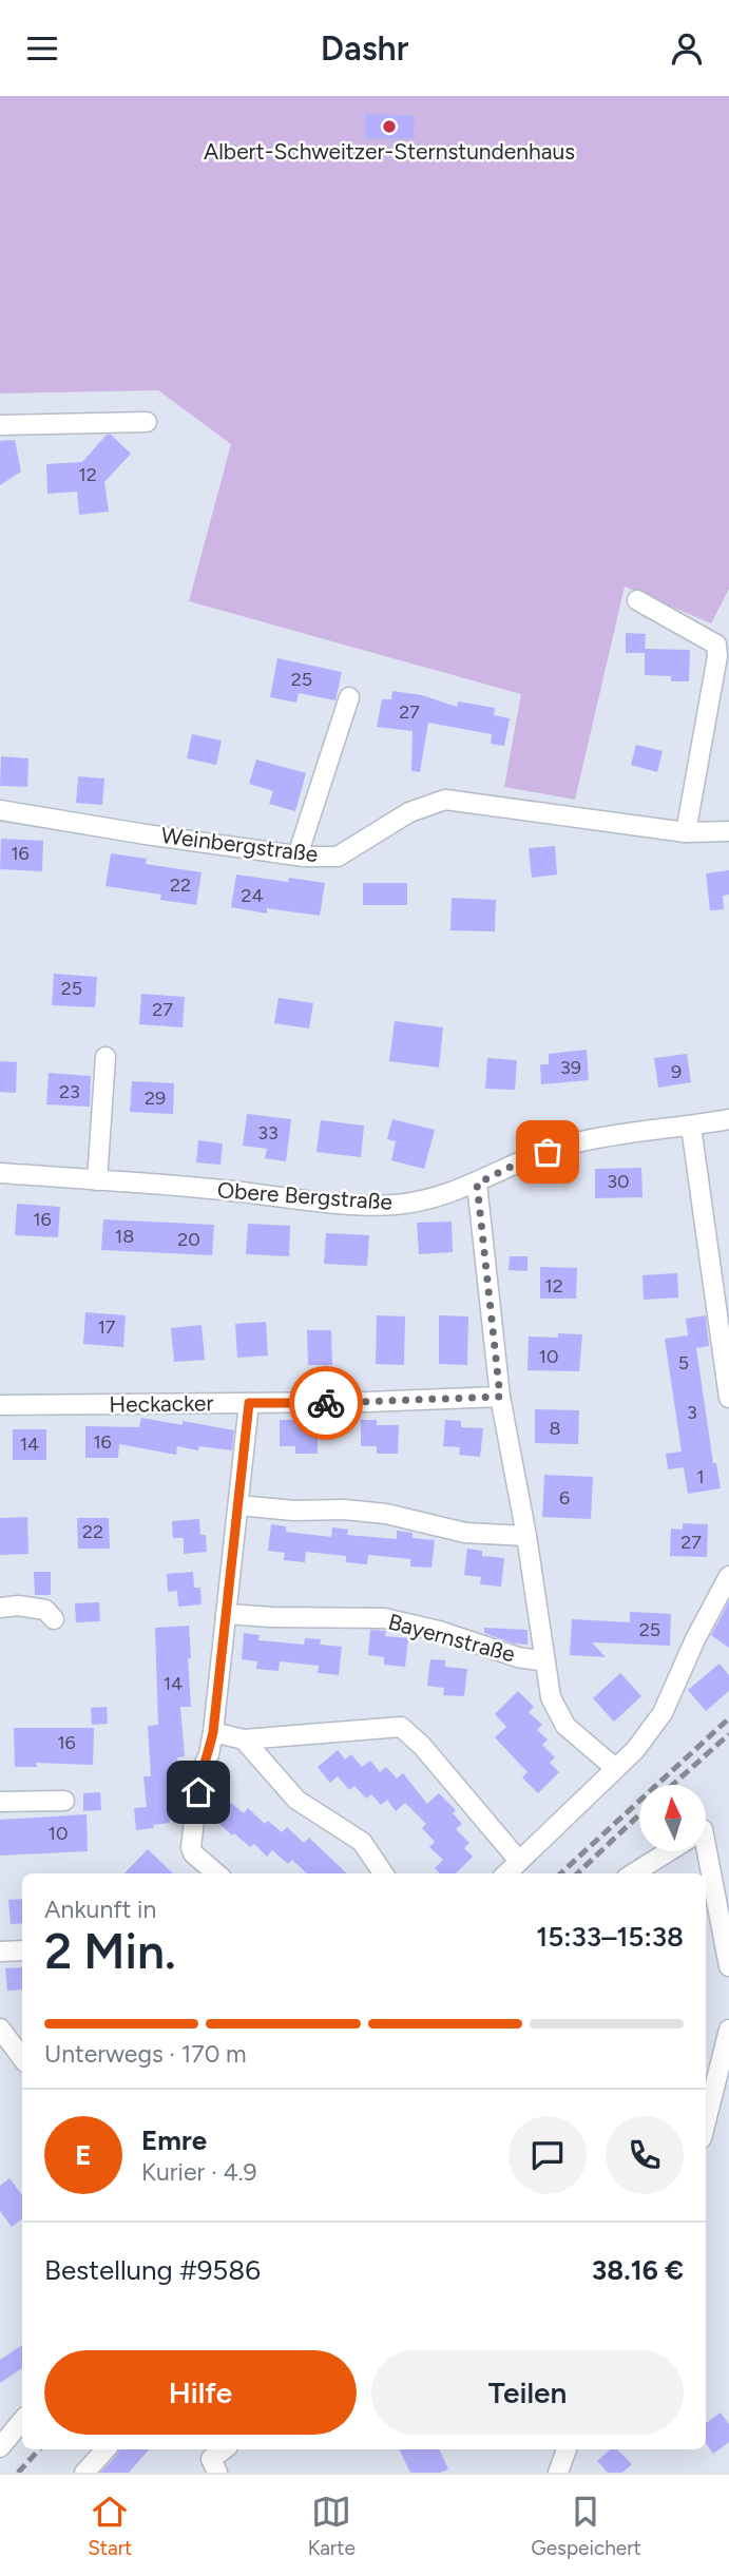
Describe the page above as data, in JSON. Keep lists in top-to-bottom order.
{
  "streets": {
    "street": [
      "Weinbergstraße",
      "Obere Bergstraße",
      "Heckacker",
      "Bayernstraße"
    ]
  },
  "crossings": [
    ["Obere Bergstraße", "Bayernstraße"],
    ["Heckacker", "Bayernstraße"]
  ],
  "places": ["Albert-Schweitzer-Sternstundenhaus"],
  "house_numbers": [
    "12",
    "25",
    "27",
    "16",
    "22",
    "24",
    "25",
    "27",
    "39",
    "9",
    "23",
    "29",
    "33",
    "30",
    "16",
    "18",
    "20",
    "12",
    "17",
    "10",
    "5",
    "3",
    "8",
    "16",
    "14",
    "1",
    "6",
    "22",
    "27",
    "25",
    "14",
    "16",
    "10"
  ],
  "north": "top",
  "page": {
    "header": "Dashr",
    "heading": ["2 Min.", "Ankunft in", "15:33–15:38"],
    "panel": [
      "Emre",
      "Kurier · 4.9",
      "Bestellung #9586",
      "38.16 €"
    ],
    "bar": "Unterwegs · 170 m",
    "round": "E",
    "buttons": ["Hilfe", "Teilen"],
    "tabs": ["Start", "Karte", "Gespeichert"]
  }
}
